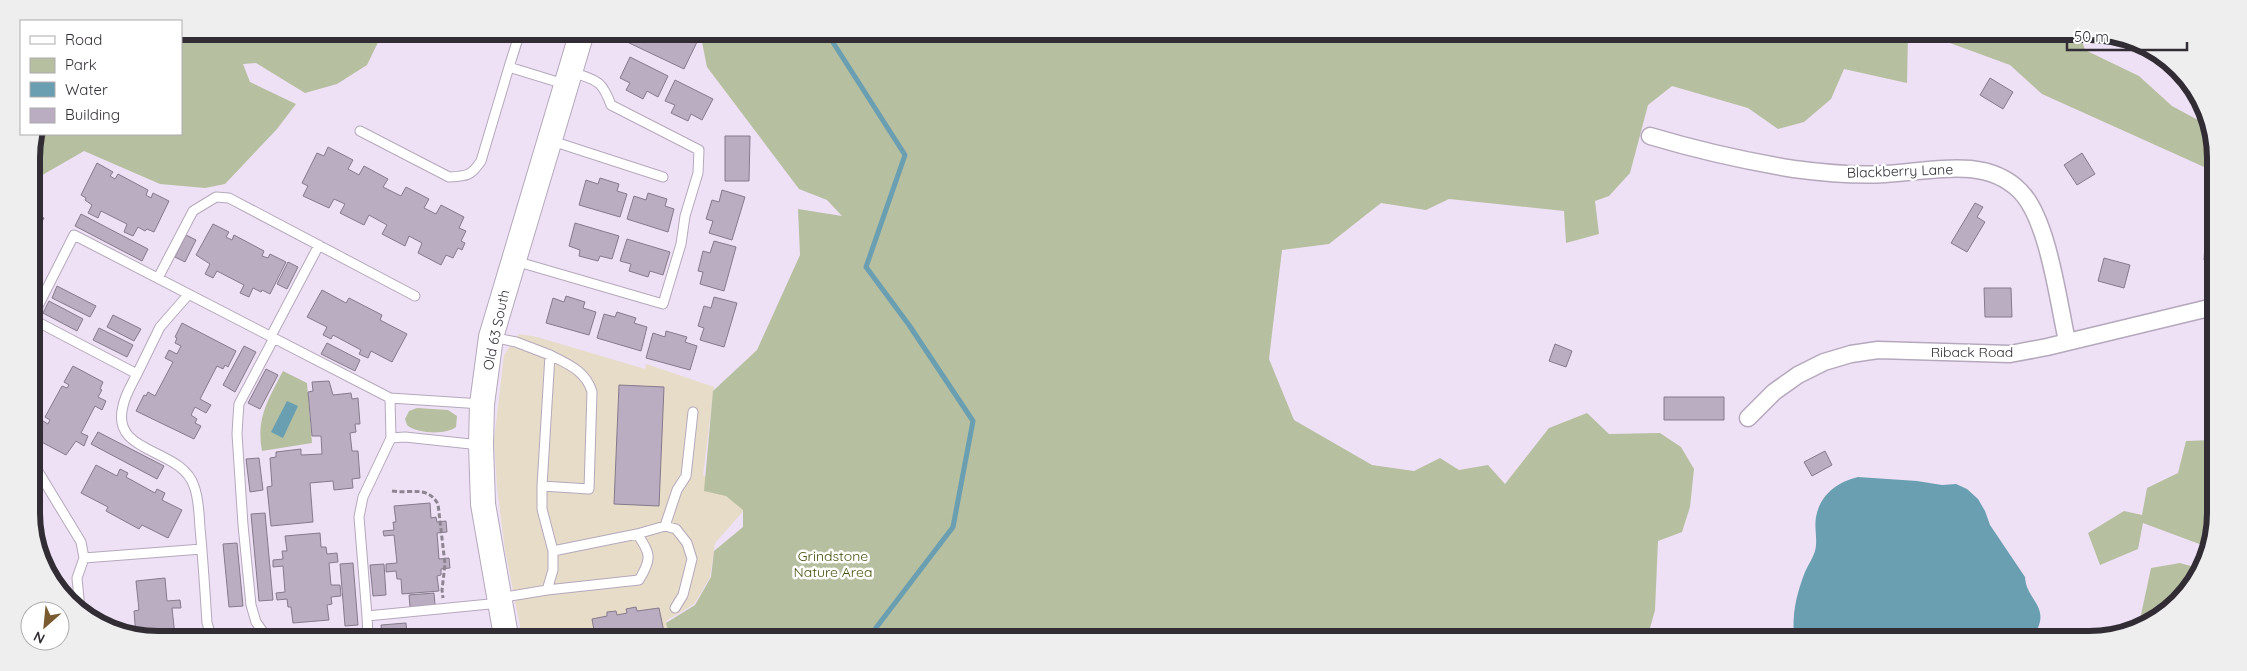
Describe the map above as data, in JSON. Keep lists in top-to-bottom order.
{
  "streets": {
    "main road": ["Old 63 South"],
    "street": ["Blackberry Lane", "Riback Road"]
  },
  "crossings": [
    ["Blackberry Lane", "Riback Road"]
  ],
  "parks": ["Grindstone Nature Area"],
  "legend": [
    "Road",
    "Park",
    "Water",
    "Building"
  ],
  "scale_bar": "50 m",
  "north": "bottom left"
}
